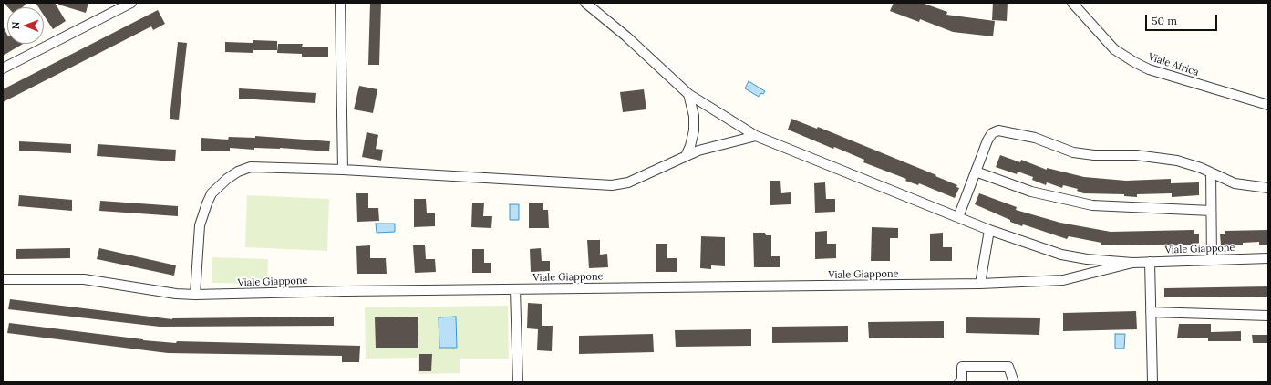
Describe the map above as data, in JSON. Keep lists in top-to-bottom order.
{
  "streets": {
    "street": ["Viale Africa", "Viale Giappone"]
  },
  "scale_bar": "50 m",
  "north": "left"
}
